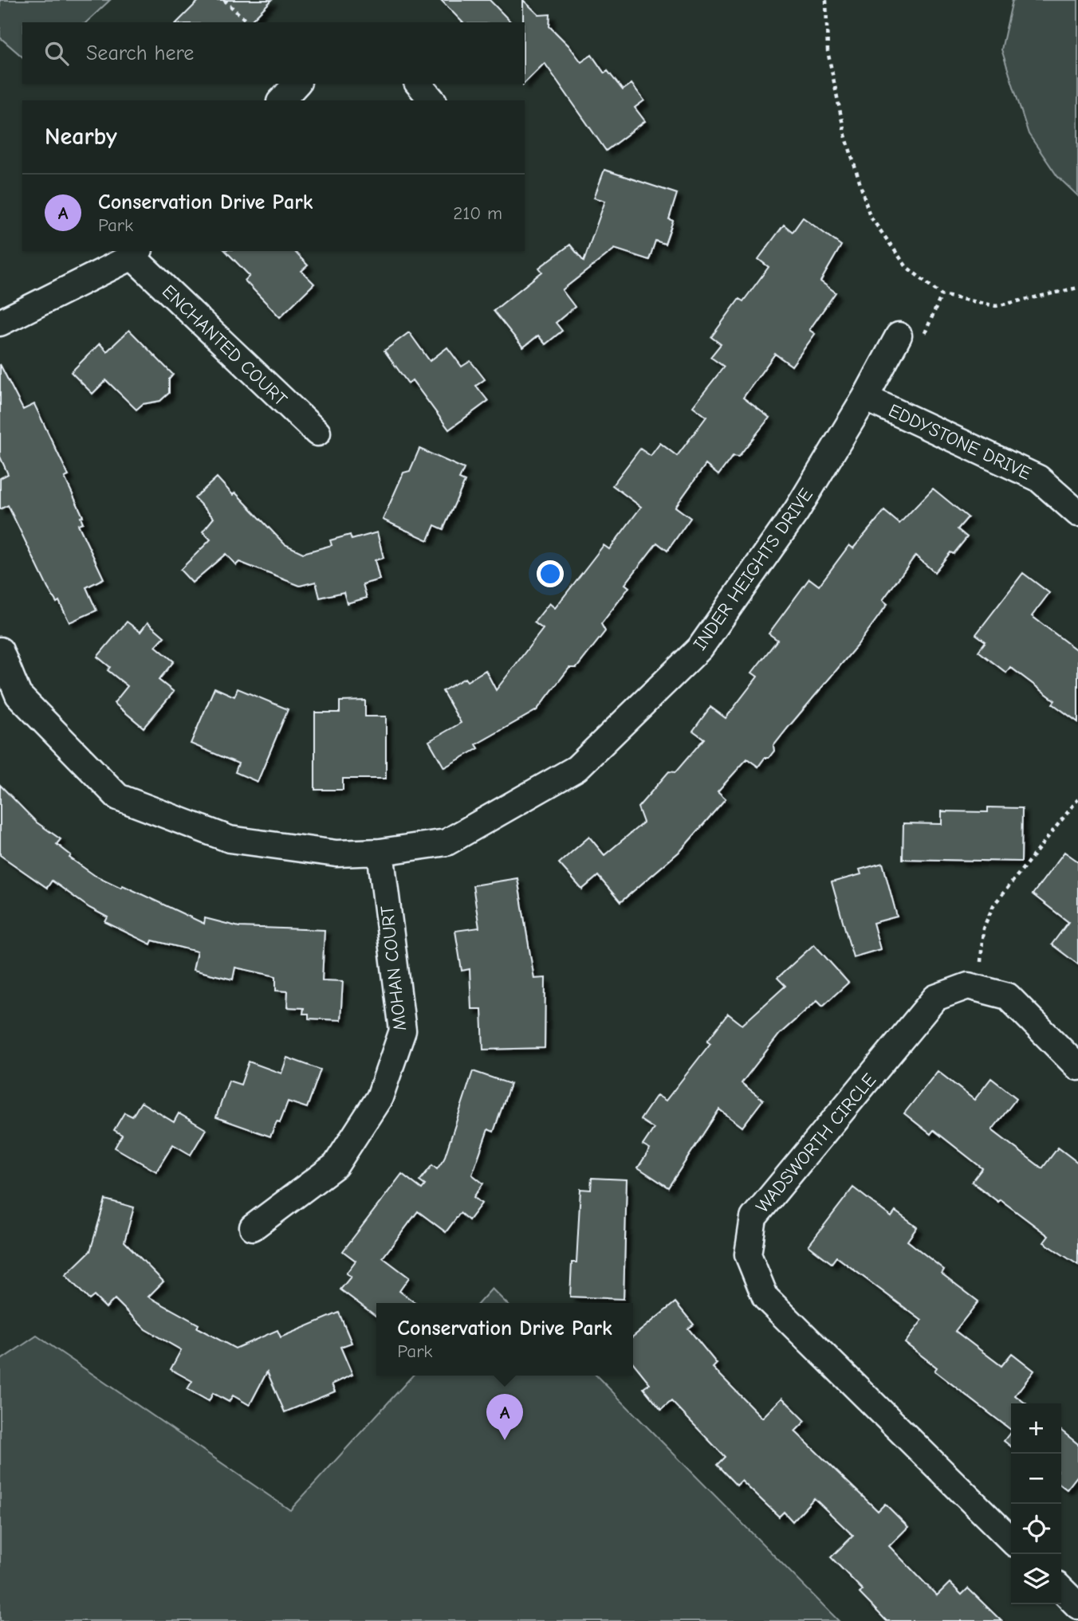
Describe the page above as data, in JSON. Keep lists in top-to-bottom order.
{
  "streets": {
    "street": [
      "ENCHANTED COURT",
      "EDDYSTONE DRIVE",
      "INDER HEIGHTS DRIVE",
      "MOHAN COURT",
      "WADSWORTH CIRCLE"
    ]
  },
  "crossings": [
    ["EDDYSTONE DRIVE", "INDER HEIGHTS DRIVE"],
    ["INDER HEIGHTS DRIVE", "MOHAN COURT"]
  ],
  "page": {
    "search": "Search here",
    "heading": "Nearby",
    "list": [
      {
        "mark": "A",
        "name": "Conservation Drive Park",
        "note": "Park",
        "value": "210 m"
      }
    ],
    "popup": ["Conservation Drive Park", "Park"],
    "pins": "A",
    "map_buttons": ["+", "−"]
  }
}
